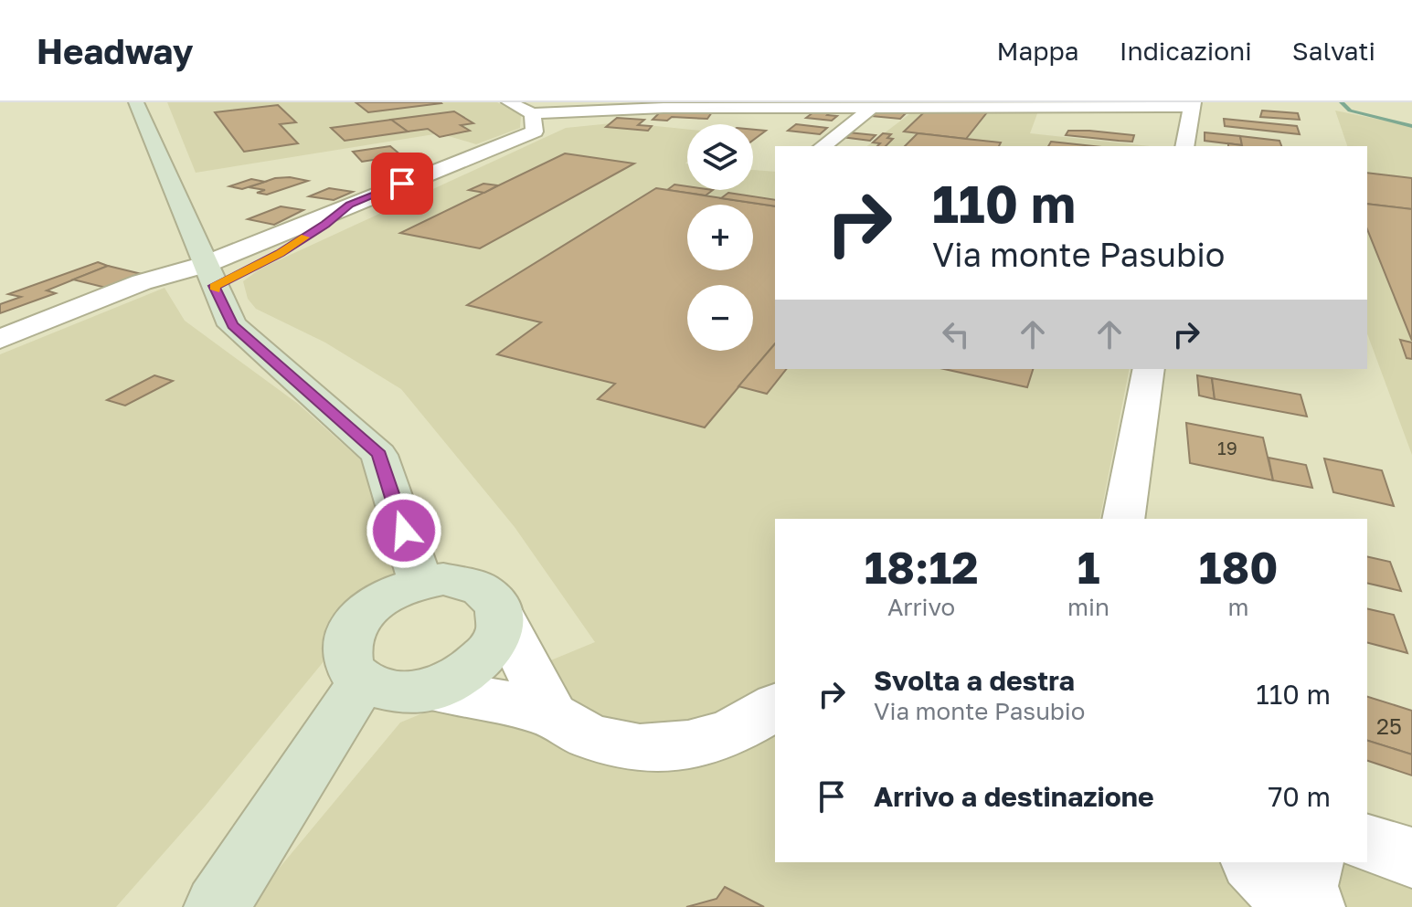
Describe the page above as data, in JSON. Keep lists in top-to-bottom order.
{
  "house_numbers": ["19", "25"],
  "page": {
    "header": "Headway",
    "nav": ["Mappa", "Indicazioni", "Salvati"],
    "map_buttons": ["+", "−"],
    "turn": ["110 m", "Via monte Pasubio"],
    "eta": [
      "18:12",
      "Arrivo",
      "1",
      "min",
      "180",
      "m"
    ],
    "list": [
      {
        "name": "Svolta a destra",
        "note": "Via monte Pasubio",
        "value": "110 m"
      },
      {
        "name": "Arrivo a destinazione",
        "value": "70 m"
      }
    ]
  }
}
